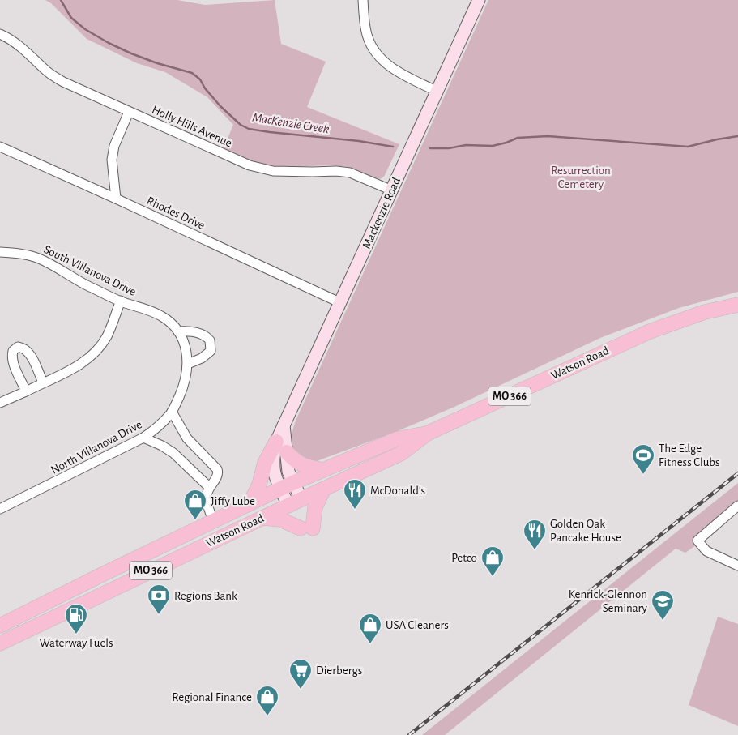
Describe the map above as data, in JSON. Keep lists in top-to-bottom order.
{
  "streets": {
    "main road": ["Mackenzie Road", "Watson Road", "MO 366"],
    "street": [
      "Holly Hills Avenue",
      "Rhodes Drive",
      "South Villanova Drive",
      "North Villanova Drive"
    ]
  },
  "crossings": [
    ["Holly Hills Avenue", "Mackenzie Road"],
    ["Rhodes Drive", "Mackenzie Road"],
    ["Mackenzie Road", "Watson Road"],
    ["South Villanova Drive", "North Villanova Drive"]
  ],
  "water": ["MacKenzie Creek"],
  "parks": ["Resurrection Cemetery"],
  "places": {
    "sports": ["The Edge Fitness Clubs"],
    "restaurant": ["McDonald's", "Golden Oak Pancake House"],
    "shop": [
      "Jiffy Lube",
      "Petco",
      "USA Cleaners",
      "Regional Finance"
    ],
    "bank": ["Regions Bank"],
    "school or university": ["Kenrick-Glennon Seminary"],
    "fuel station": ["Waterway Fuels"],
    "supermarket": ["Dierbergs"]
  }
}
